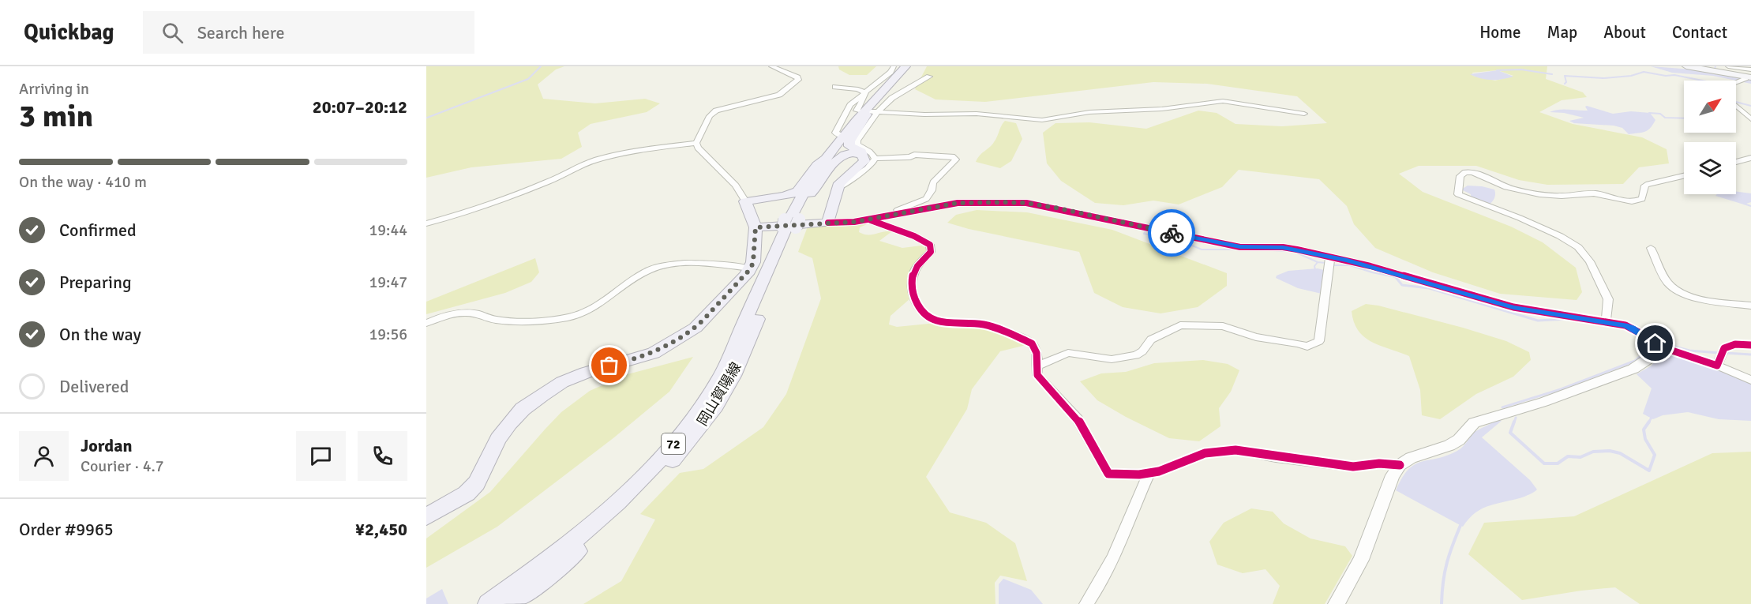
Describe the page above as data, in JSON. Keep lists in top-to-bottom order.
{
  "streets": {
    "main road": ["岡山賀陽線", "72"]
  },
  "north": "top right",
  "page": {
    "header": "Quickbag",
    "search": "Search here",
    "nav": [
      "Home",
      "Map",
      "About",
      "Contact"
    ],
    "heading": ["3 min", "Arriving in", "20:07–20:12"],
    "panel": [
      "Jordan",
      "Courier · 4.7",
      "Order #9965",
      "¥2,450"
    ],
    "bar": "On the way · 410 m",
    "list": [
      ["Confirmed", "19:44"],
      ["Preparing", "19:47"],
      ["On the way", "19:56"],
      "Delivered"
    ]
  }
}
